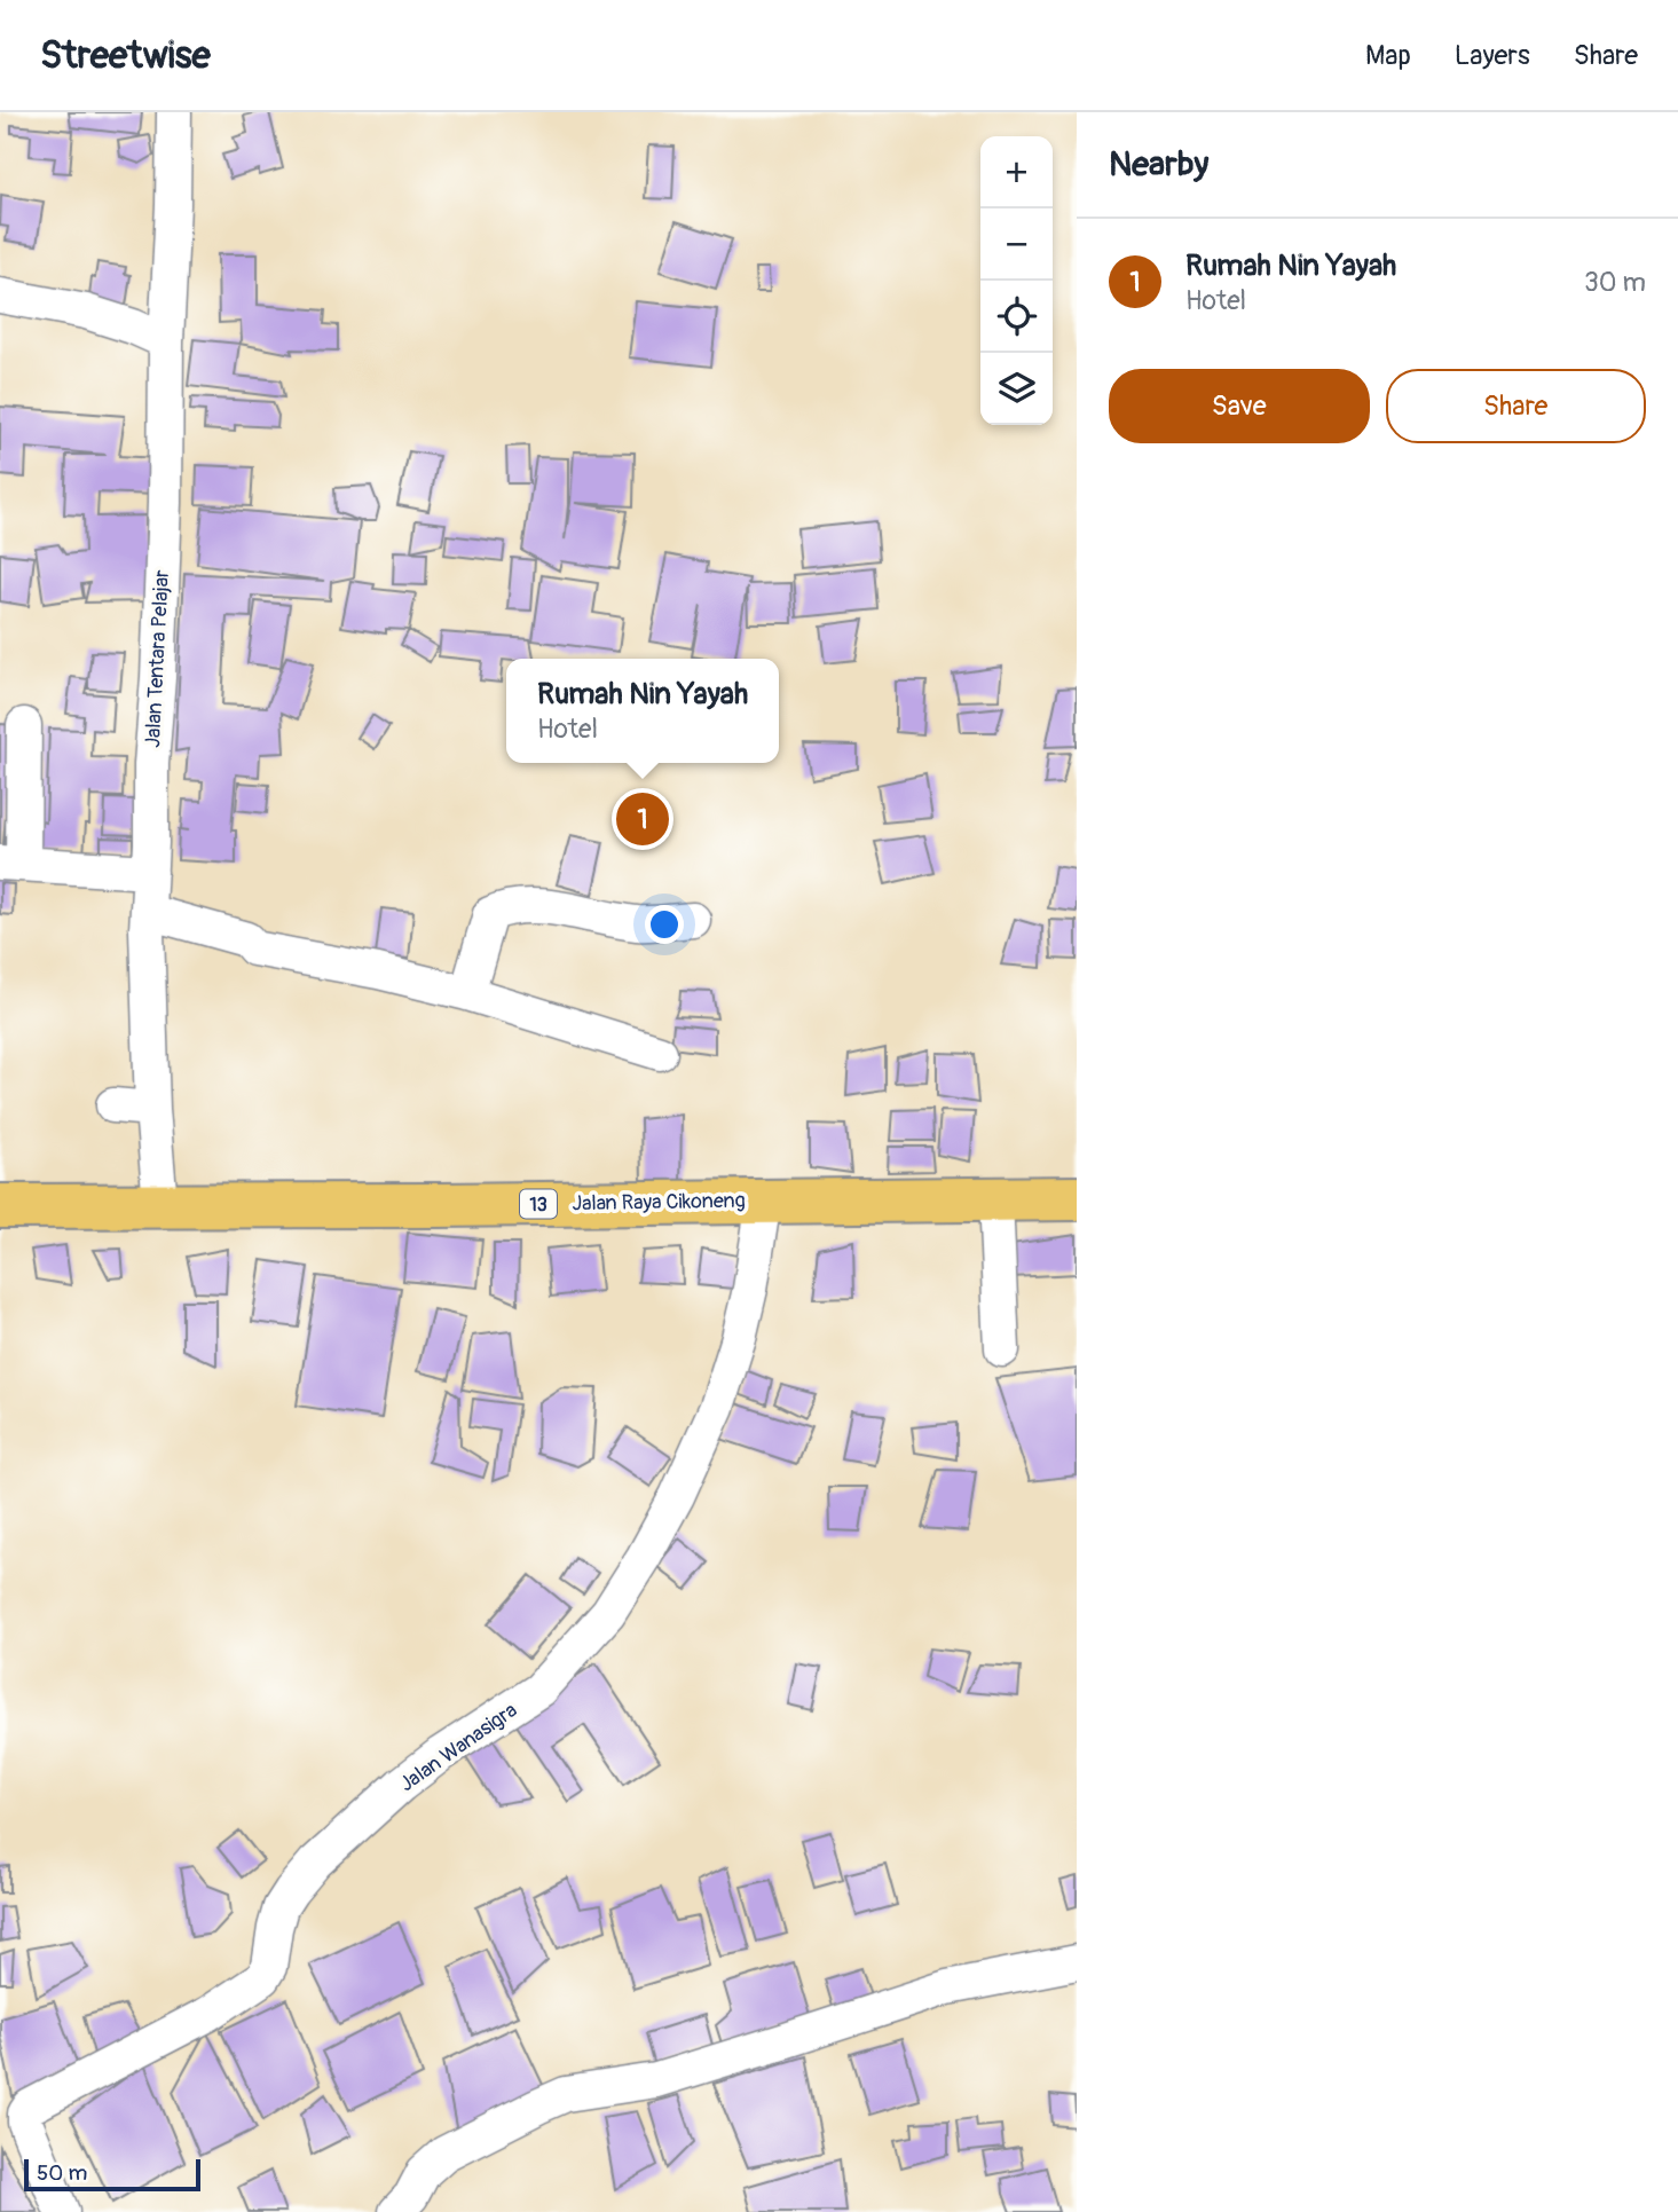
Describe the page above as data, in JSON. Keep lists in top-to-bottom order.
{
  "streets": {
    "highway": ["Jalan Raya Cikoneng", "13"],
    "street": ["Jalan Tentara Pelajar", "Jalan Wanasigra"]
  },
  "crossings": [
    ["Jalan Tentara Pelajar", "Jalan Raya Cikoneng"],
    ["Jalan Raya Cikoneng", "Jalan Wanasigra"]
  ],
  "scale_bar": "50 m",
  "page": {
    "header": "Streetwise",
    "nav": ["Map", "Layers", "Share"],
    "heading": "Nearby",
    "map_buttons": ["+", "−"],
    "list": [
      {
        "mark": "1",
        "name": "Rumah Nin Yayah",
        "note": "Hotel",
        "value": "30 m"
      }
    ],
    "buttons": ["Save", "Share"],
    "popup": ["Rumah Nin Yayah", "Hotel"],
    "pins": "1",
    "scale": "50 m"
  }
}
